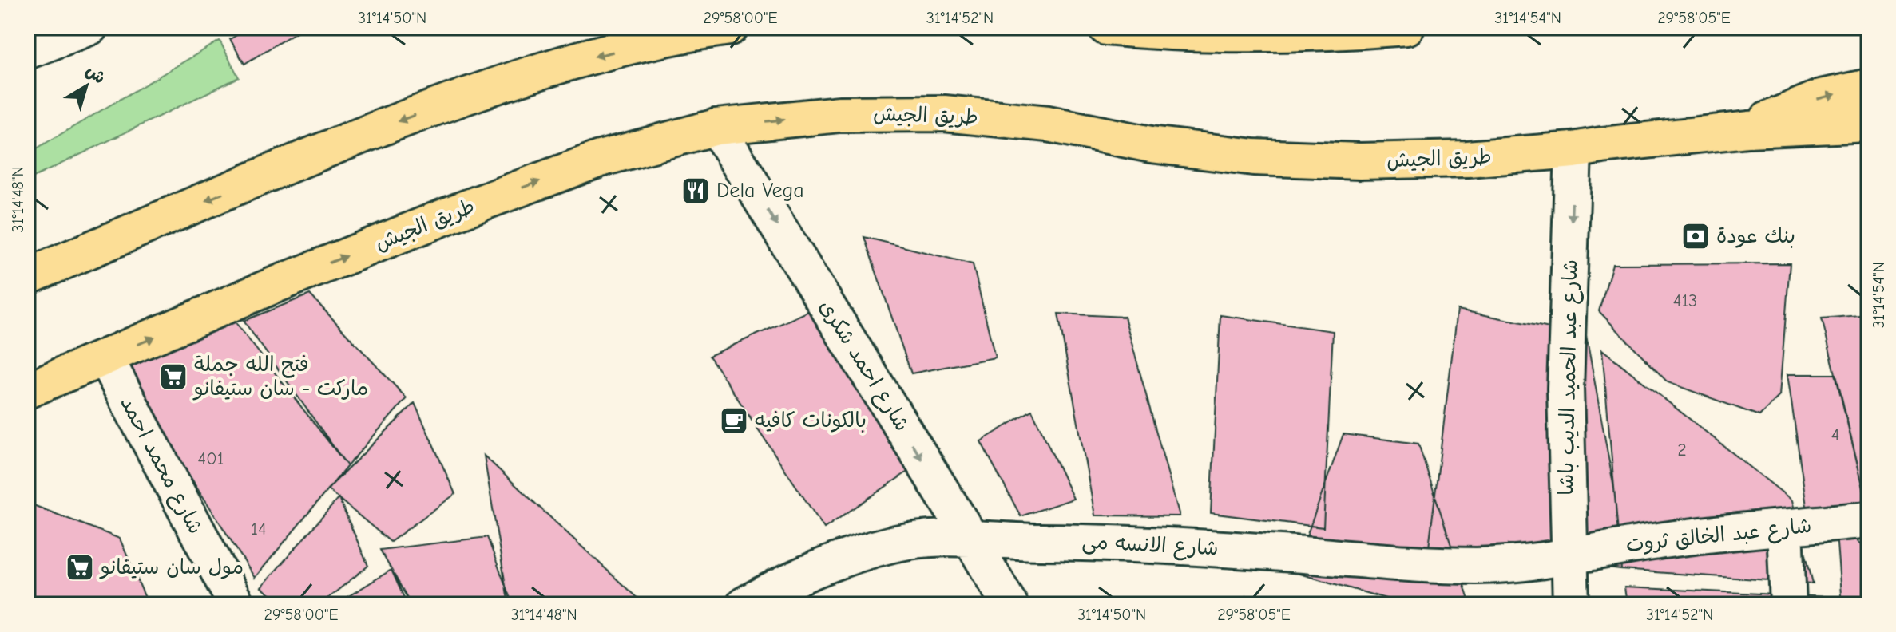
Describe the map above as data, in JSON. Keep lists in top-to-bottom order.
{
  "streets": {
    "highway": ["طريق الجيش"],
    "street": [
      "شارع احمد شكرى",
      "شارع عبد الحميد الديب باشا",
      "شارع محمد احمد",
      "شارع عبد الخالق ثروت",
      "شارع الانسه مى"
    ]
  },
  "crossings": [
    ["طريق الجيش", "شارع احمد شكرى"],
    ["طريق الجيش", "شارع عبد الحميد الديب باشا"],
    ["طريق الجيش", "شارع محمد احمد"],
    ["شارع احمد شكرى", "شارع الانسه مى"],
    ["شارع عبد الحميد الديب باشا", "شارع عبد الخالق ثروت"],
    ["شارع عبد الحميد الديب باشا", "شارع الانسه مى"],
    ["شارع عبد الخالق ثروت", "شارع الانسه مى"]
  ],
  "one_way": ["شارع احمد شكرى", "شارع عبد الحميد الديب باشا"],
  "places": {
    "restaurant": ["Dela Vega"],
    "bank": ["بنك عودة"],
    "supermarket": ["فتح الله جملة ماركت - سان ستيفانو", "مول سان ستيفانو"],
    "cafe": ["بالكونات كافيه"]
  },
  "house_numbers": [
    "413",
    "4",
    "2",
    "401",
    "14"
  ],
  "north": "top right",
  "coordinates": [
    "31°14'50\"N",
    "29°58'00\"E",
    "31°14'52\"N",
    "31°14'54\"N",
    "29°58'05\"E",
    "31°14'48\"N"
  ]
}
